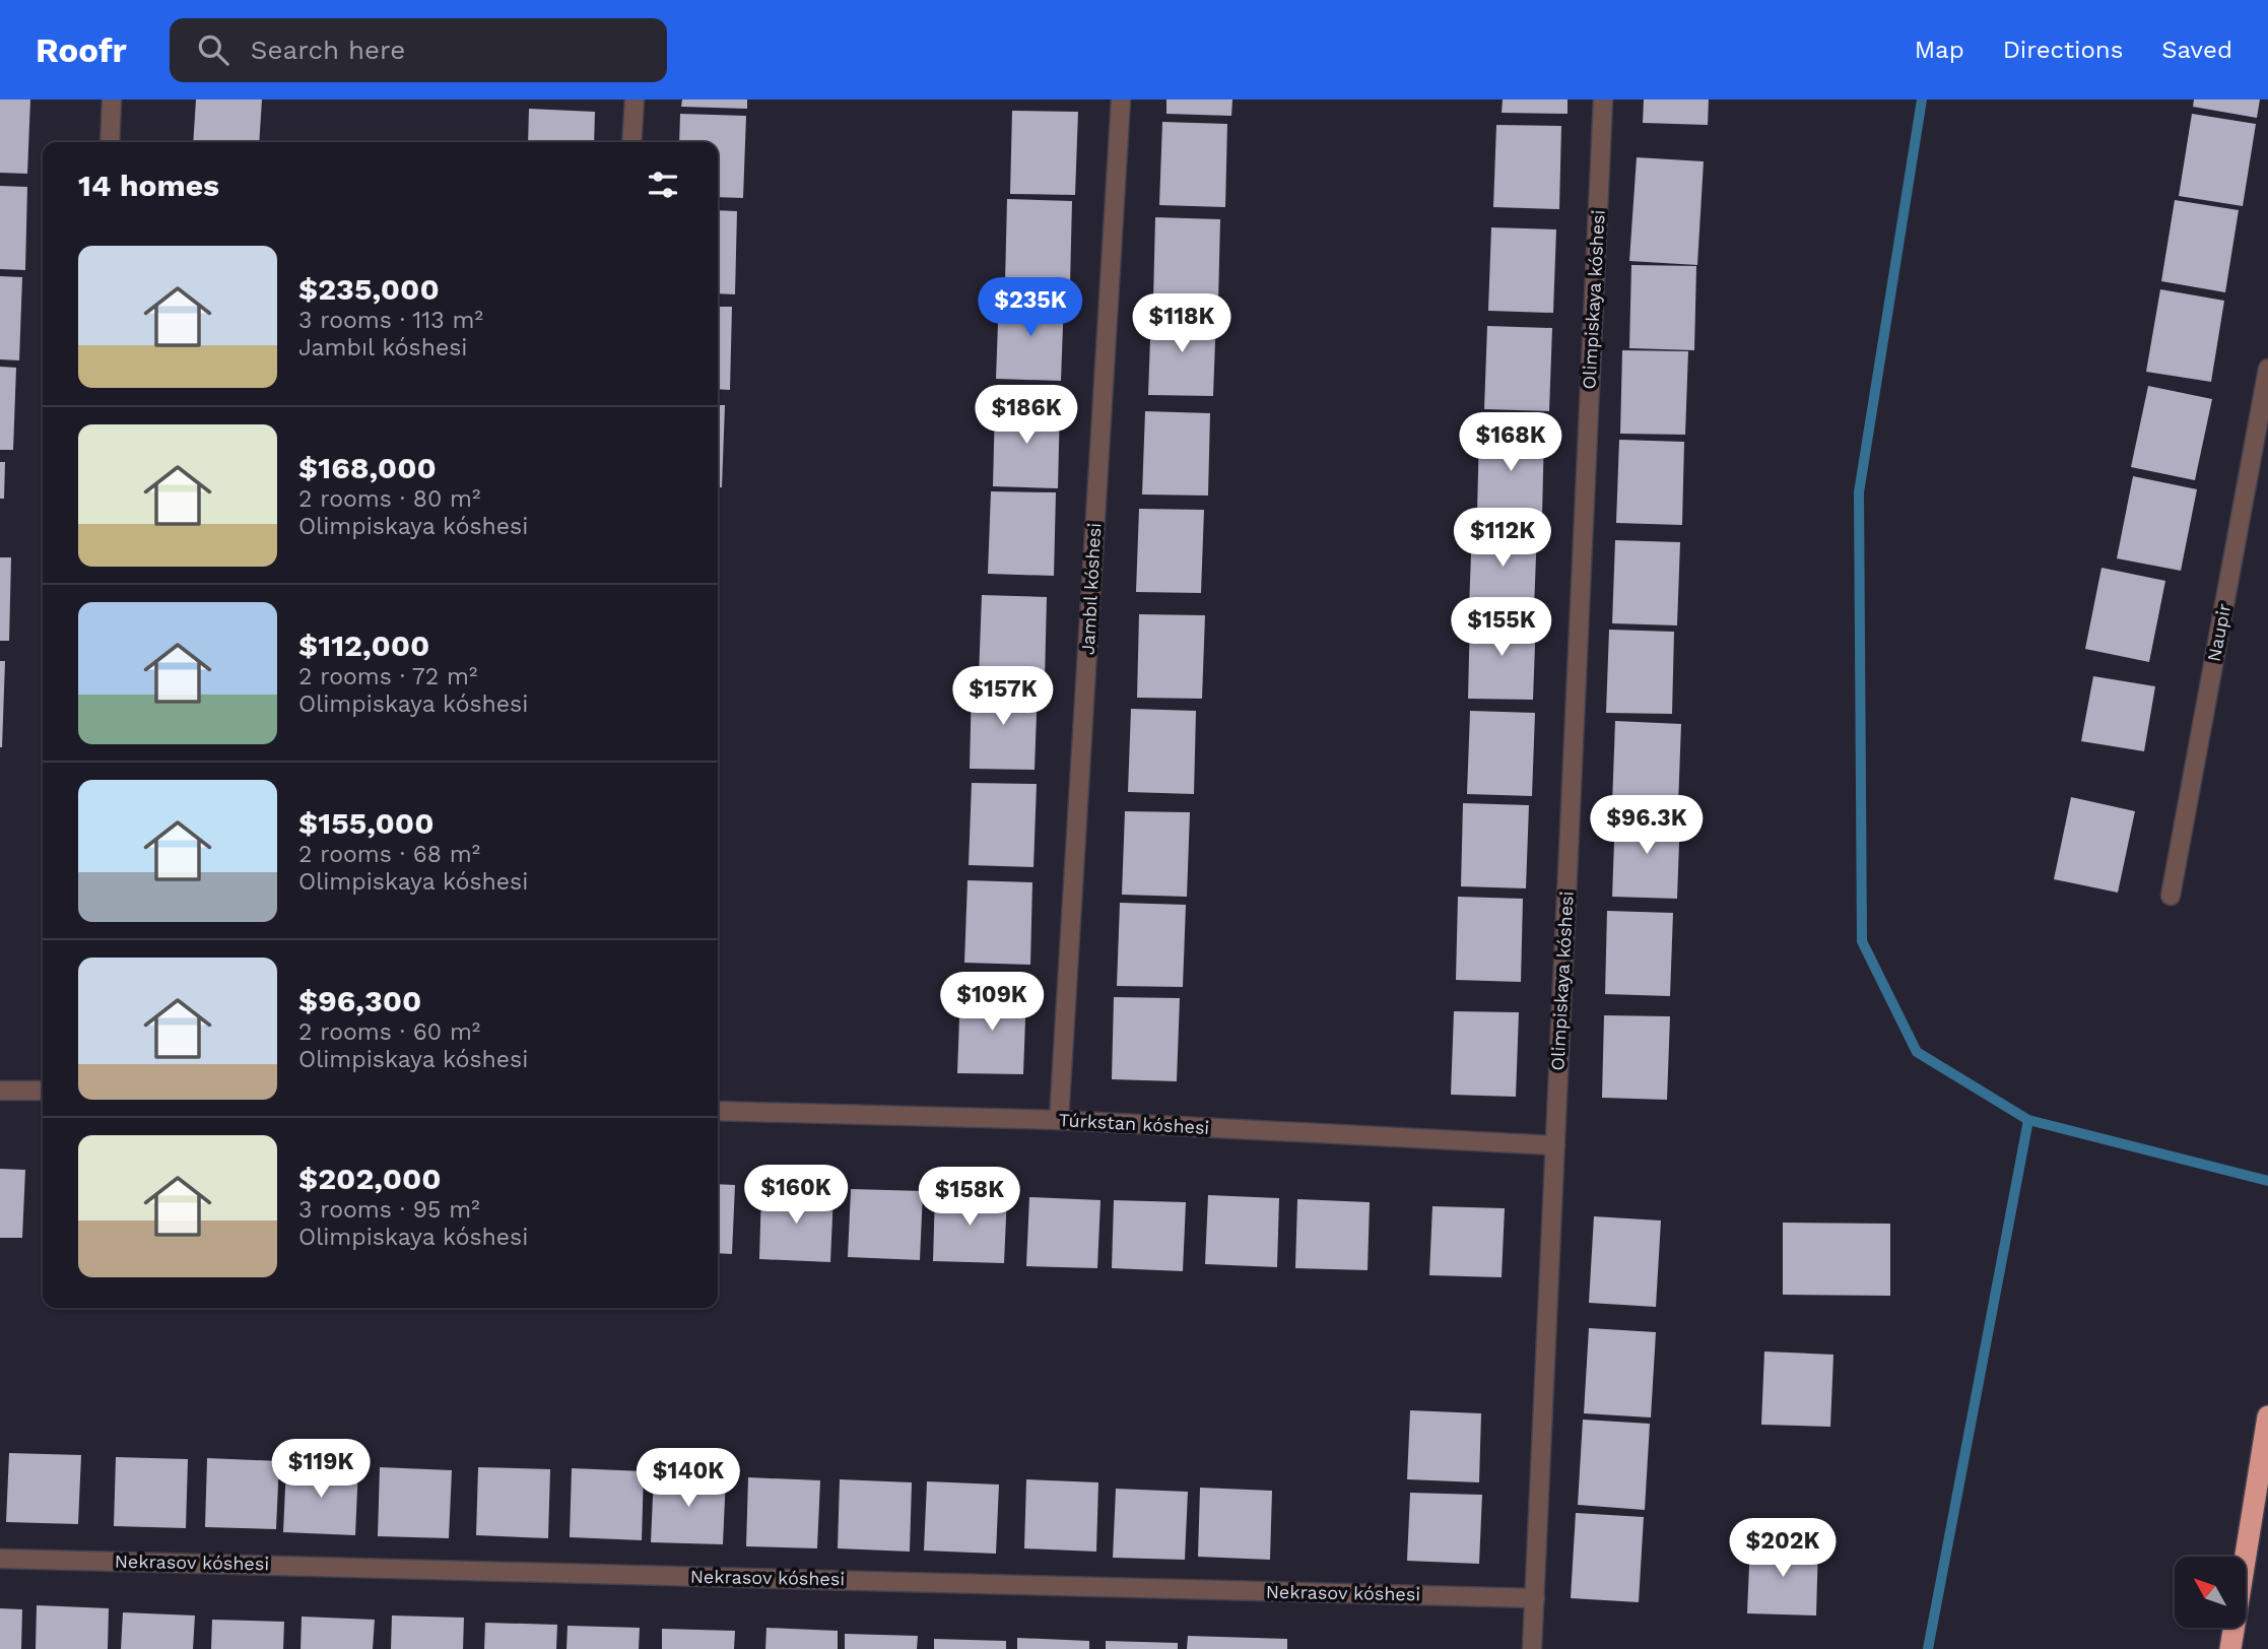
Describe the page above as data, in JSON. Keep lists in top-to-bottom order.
{
  "streets": {
    "street": [
      "Olimpiskaya kóshesi",
      "Jambıl kóshesi",
      "Naupir",
      "Túrkstan kóshesi",
      "Nekrasov kóshesi"
    ]
  },
  "crossings": [
    ["Olimpiskaya kóshesi", "Túrkstan kóshesi"],
    ["Olimpiskaya kóshesi", "Nekrasov kóshesi"],
    ["Jambıl kóshesi", "Túrkstan kóshesi"]
  ],
  "north": "top left",
  "page": {
    "header": "Roofr",
    "search": "Search here",
    "nav": ["Map", "Directions", "Saved"],
    "heading": "14 homes",
    "list": [
      {
        "name": "$235,000",
        "note": "3 rooms · 113 m² · Jambıl kóshesi"
      },
      {
        "name": "$168,000",
        "note": "2 rooms · 80 m² · Olimpiskaya kóshesi"
      },
      {
        "name": "$112,000",
        "note": "2 rooms · 72 m² · Olimpiskaya kóshesi"
      },
      {
        "name": "$155,000",
        "note": "2 rooms · 68 m² · Olimpiskaya kóshesi"
      },
      {
        "name": "$96,300",
        "note": "2 rooms · 60 m² · Olimpiskaya kóshesi"
      },
      {
        "name": "$202,000",
        "note": "3 rooms · 95 m² · Olimpiskaya kóshesi"
      }
    ],
    "price": [
      "$235K",
      "$118K",
      "$186K",
      "$168K",
      "$112K",
      "$155K",
      "$157K",
      "$96.3K",
      "$109K",
      "$160K",
      "$158K",
      "$119K",
      "$140K",
      "$202K"
    ]
  }
}
